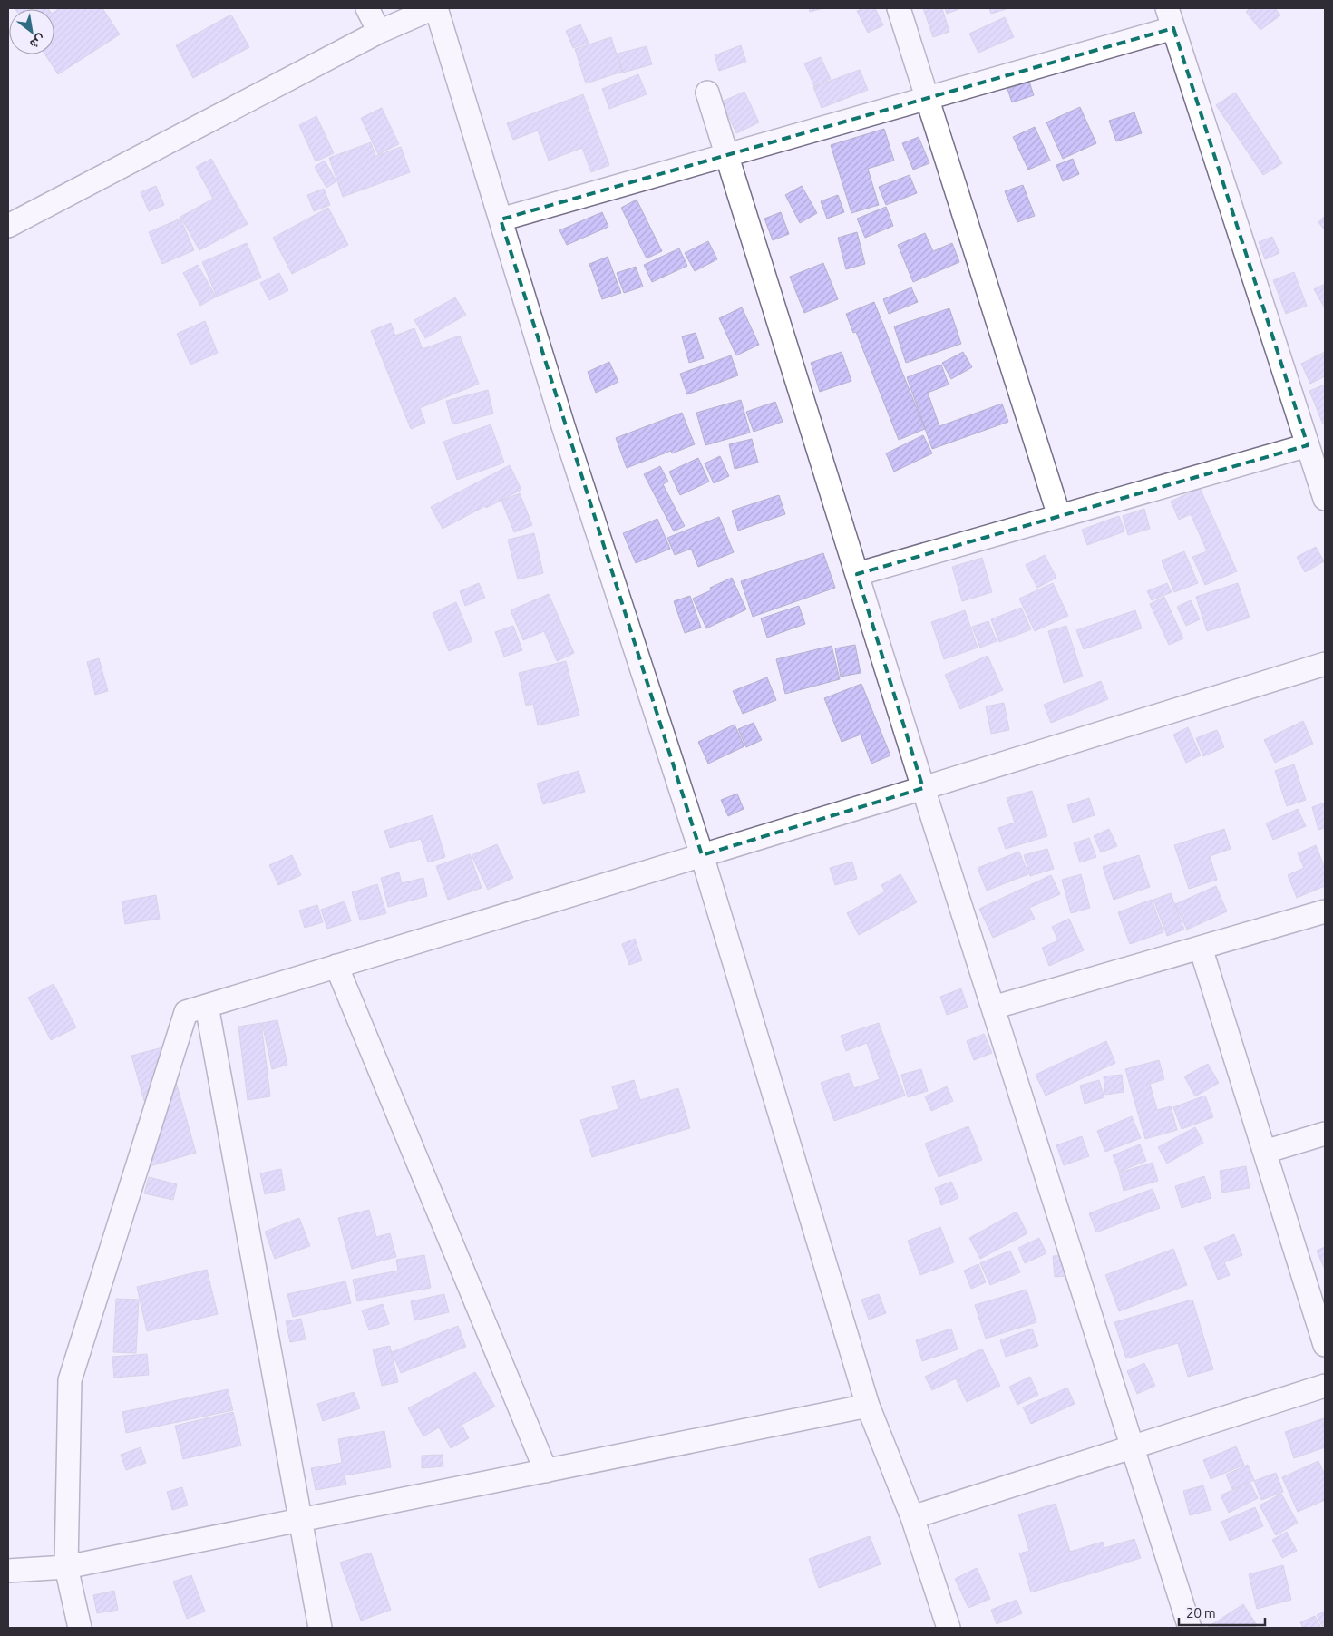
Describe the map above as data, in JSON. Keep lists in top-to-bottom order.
{
  "scale_bar": "20 m",
  "north": "bottom right"
}
